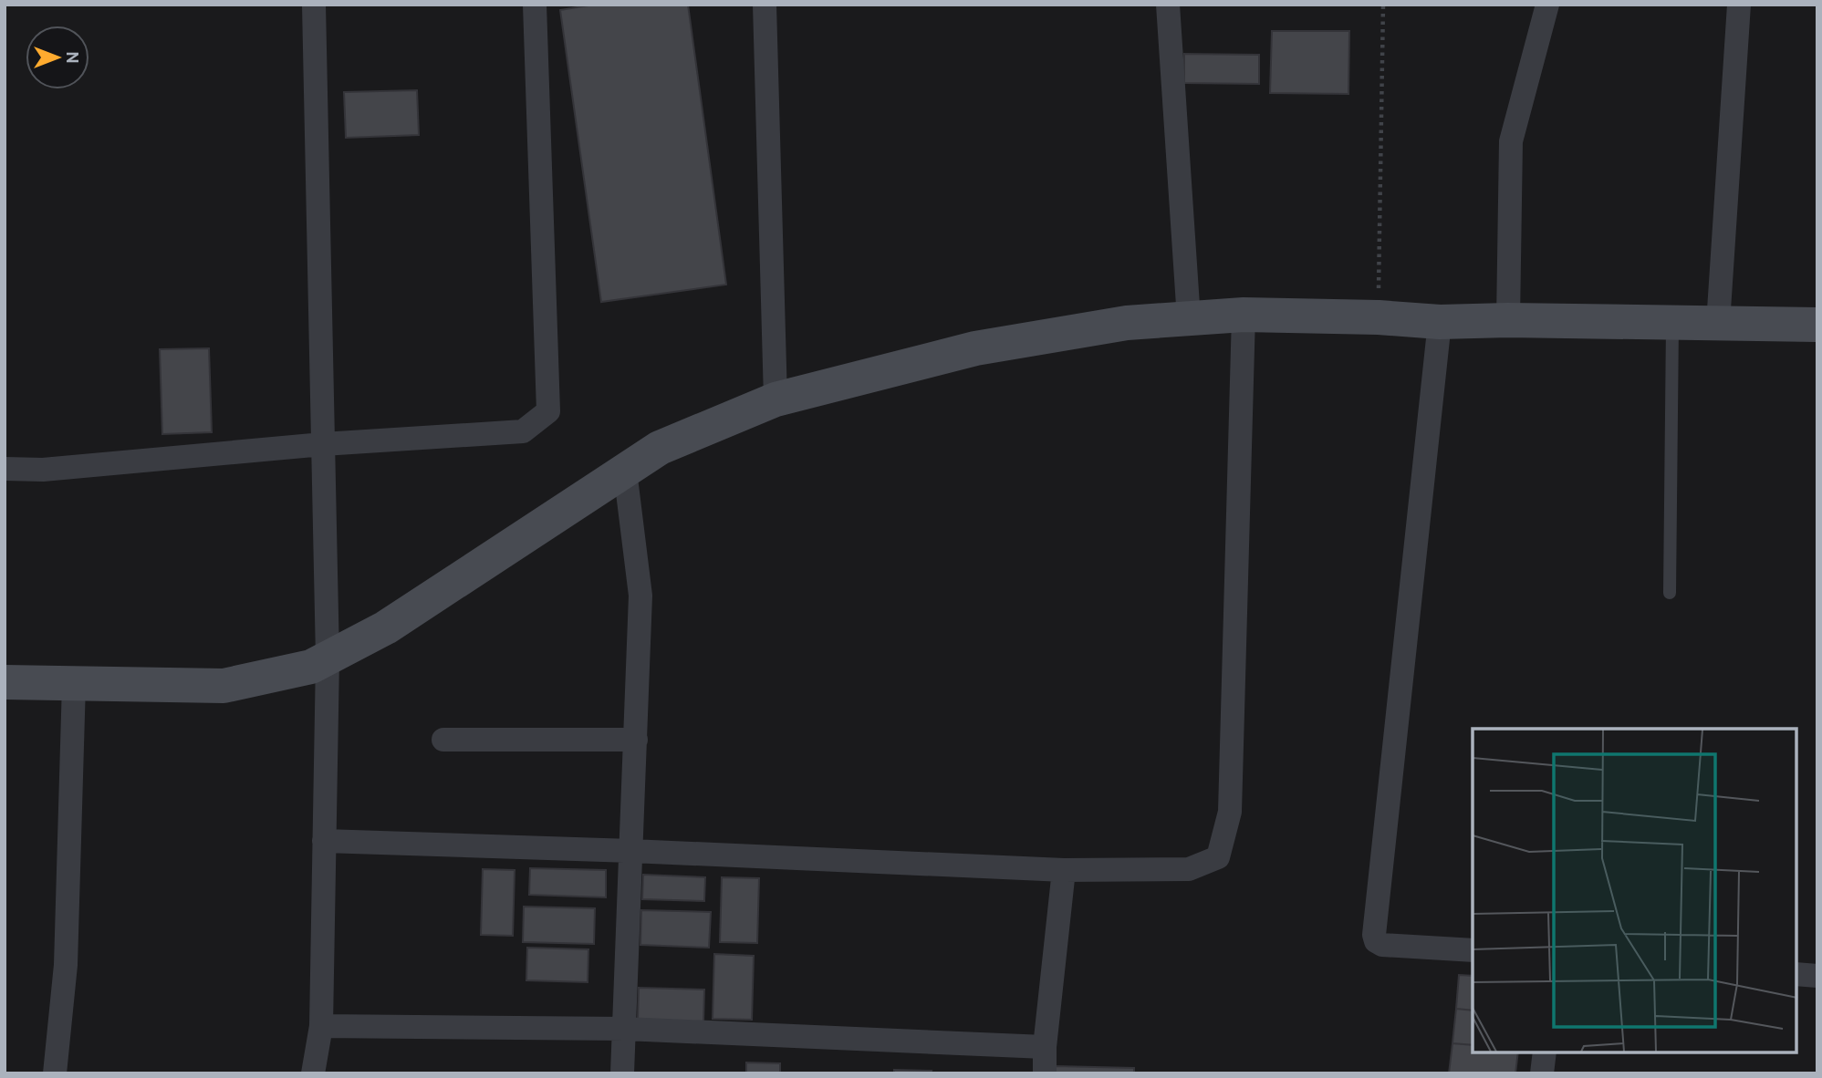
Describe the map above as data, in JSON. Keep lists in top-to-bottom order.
{
  "north": "right"
}
